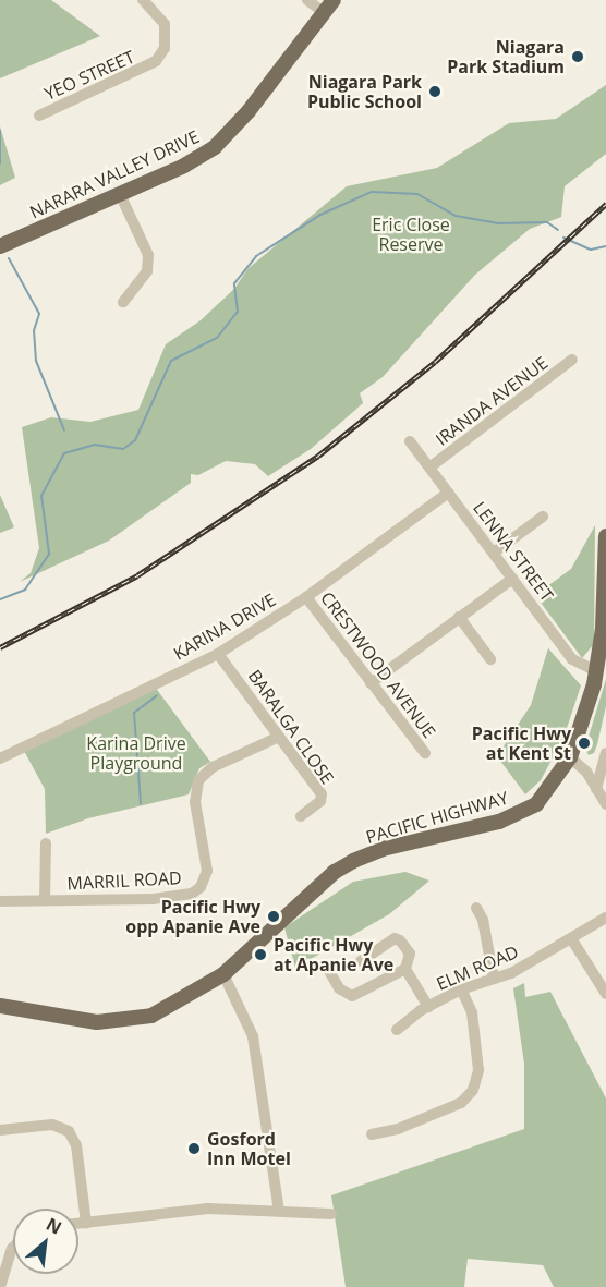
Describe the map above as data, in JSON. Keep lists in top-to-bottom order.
{
  "streets": {
    "main road": ["NARARA VALLEY DRIVE", "PACIFIC HIGHWAY"],
    "street": [
      "YEO STREET",
      "IRANDA AVENUE",
      "LENNA STREET",
      "KARINA DRIVE",
      "CRESTWOOD AVENUE",
      "BARALGA CLOSE",
      "MARRIL ROAD",
      "ELM ROAD"
    ]
  },
  "crossings": [
    ["IRANDA AVENUE", "LENNA STREET"],
    ["LENNA STREET", "KARINA DRIVE"],
    ["LENNA STREET", "PACIFIC HIGHWAY"],
    ["KARINA DRIVE", "CRESTWOOD AVENUE"],
    ["KARINA DRIVE", "BARALGA CLOSE"],
    ["BARALGA CLOSE", "MARRIL ROAD"]
  ],
  "parks": ["Eric Close Reserve", "Karina Drive Playground"],
  "places": [
    "Niagara Park Stadium",
    "Niagara Park Public School",
    "Pacific Hwy at Kent St",
    "Pacific Hwy opp Apanie Ave",
    "Pacific Hwy at Apanie Ave",
    "Gosford Inn Motel"
  ],
  "north": "top right"
}
